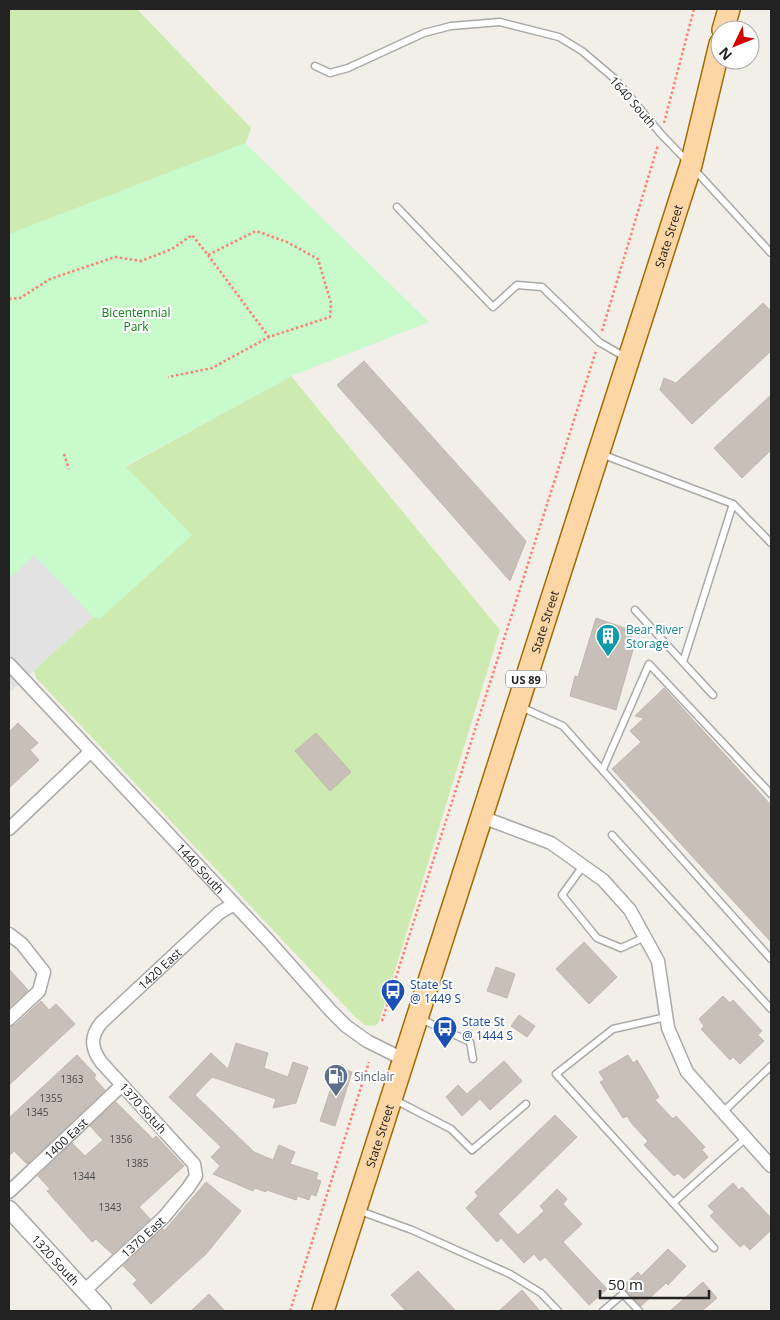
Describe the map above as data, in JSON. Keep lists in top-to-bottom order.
{
  "streets": {
    "main road": ["State Street", "US 89"],
    "street": [
      "1440 South",
      "1420 East",
      "1370 Sotuh",
      "1400 East",
      "1370 East",
      "1320 South"
    ],
    "lane": ["1640 South"]
  },
  "crossings": [
    ["1640 South", "State Street"],
    ["State Street", "1440 South"],
    ["1440 South", "1420 East"],
    ["1420 East", "1370 Sotuh"],
    ["1370 Sotuh", "1400 East"],
    ["1370 Sotuh", "1370 East"],
    ["1370 East", "1320 South"]
  ],
  "parks": ["Bicentennial Park"],
  "places": {
    "building": ["Bear River Storage"],
    "bus stop": ["State St @ 1449 S", "State St @ 1444 S"],
    "fuel station": ["Sinclair"]
  },
  "house_numbers": [
    "1363",
    "1355",
    "1345",
    "1356",
    "1385",
    "1344",
    "1343"
  ],
  "scale_bar": "50 m",
  "north": "bottom left"
}
